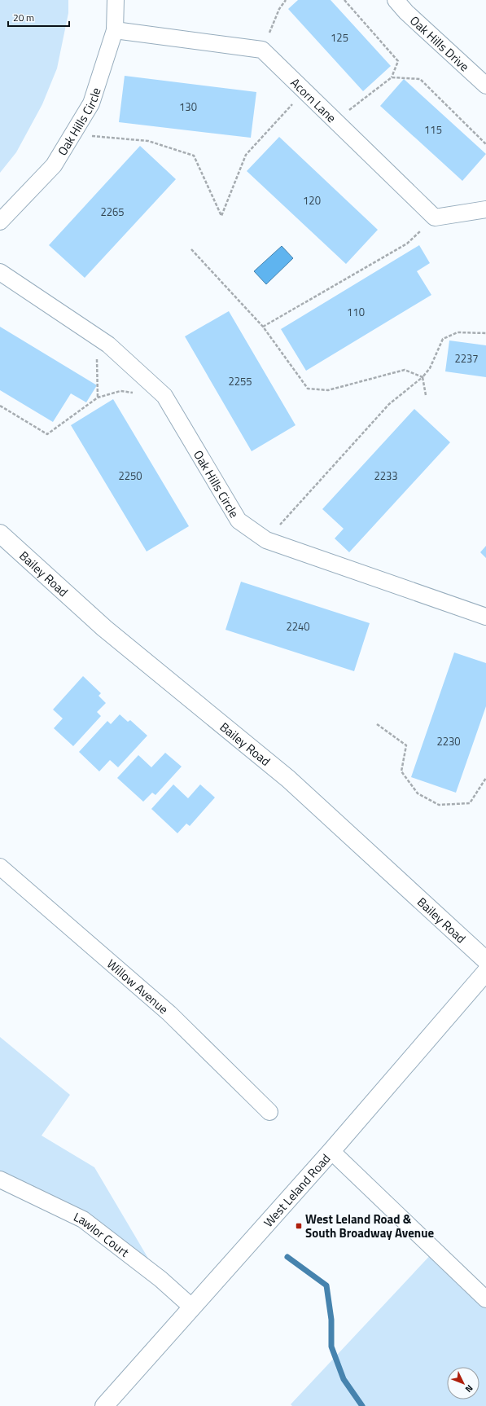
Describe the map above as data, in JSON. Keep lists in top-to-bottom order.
{
  "streets": {
    "street": [
      "Oak Hills Drive",
      "Acorn Lane",
      "Oak Hills Circle",
      "Bailey Road",
      "Willow Avenue",
      "West Leland Road",
      "Lawlor Court"
    ]
  },
  "crossings": [
    ["West Leland Road", "Lawlor Court"]
  ],
  "places": {
    "transit": ["West Leland Road & South Broadway Avenue"]
  },
  "house_numbers": [
    "125",
    "130",
    "115",
    "120",
    "2265",
    "110",
    "2237",
    "2255",
    "2250",
    "2233",
    "2240",
    "2230"
  ],
  "scale_bar": "20 m",
  "north": "bottom right"
}
